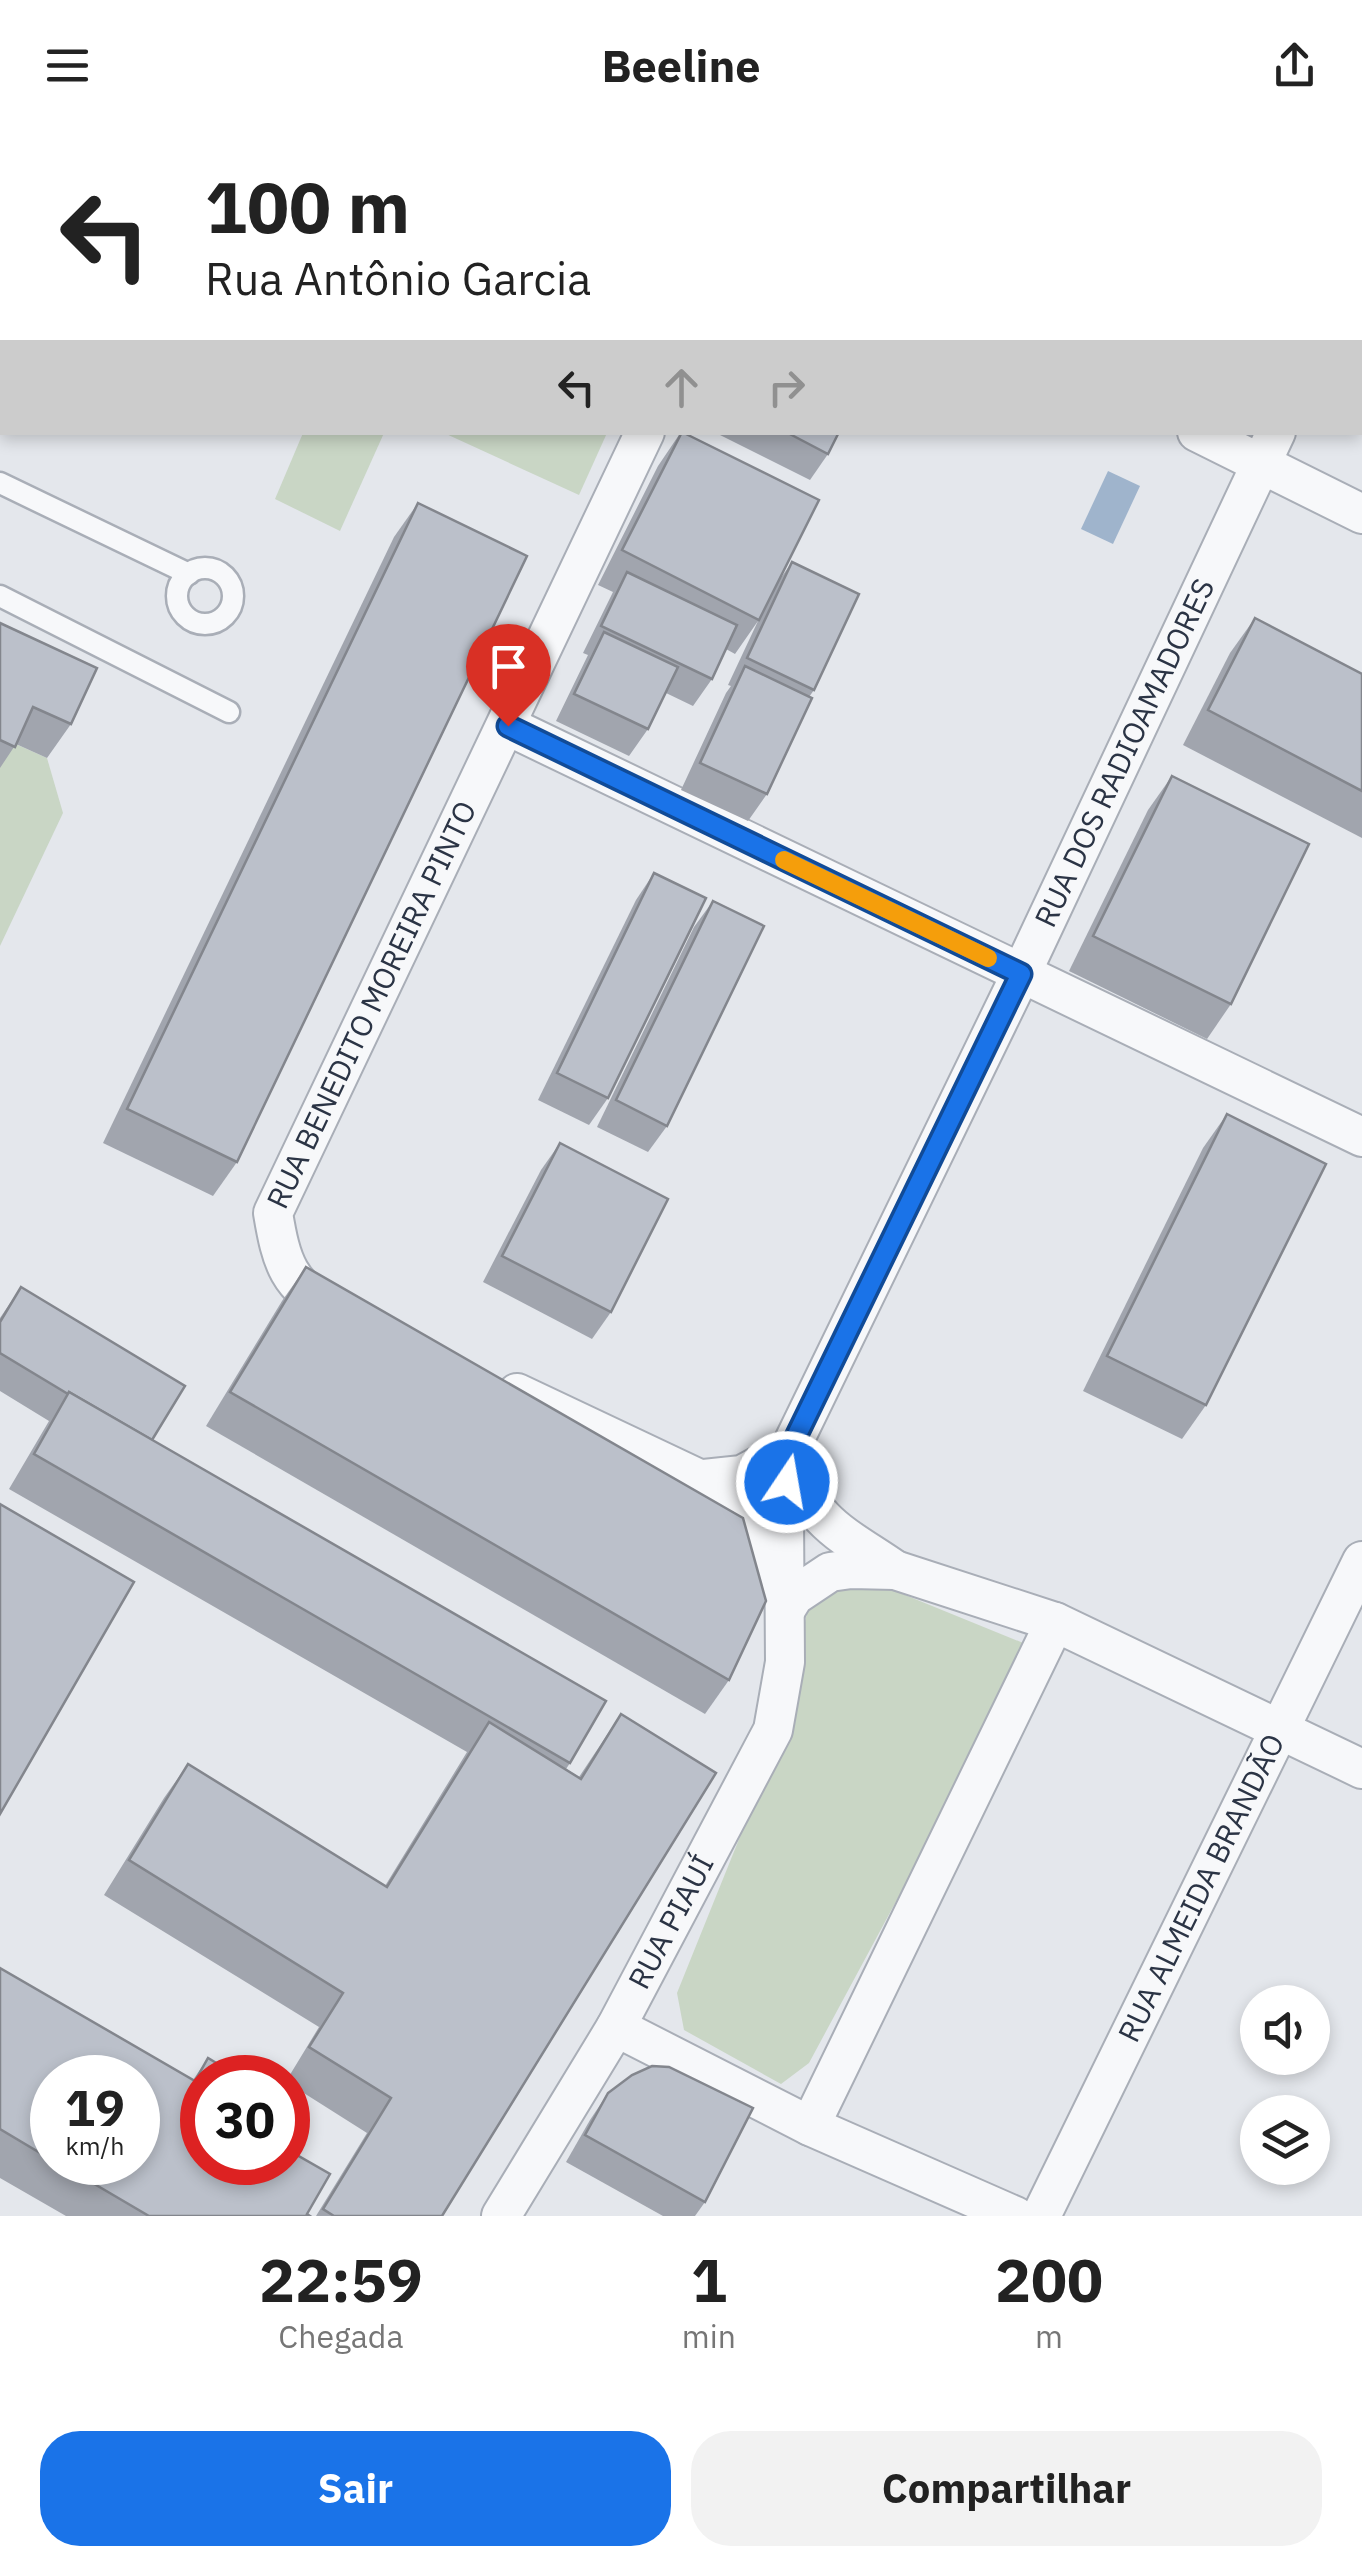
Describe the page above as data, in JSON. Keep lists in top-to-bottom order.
{
  "streets": {
    "street": [
      "RUA DOS RADIOAMADORES",
      "RUA BENEDITO MOREIRA PINTO",
      "RUA ALMEIDA BRANDÃO",
      "RUA PIAUÍ"
    ]
  },
  "crossings": [
    ["RUA DOS RADIOAMADORES", "RUA PIAUÍ"]
  ],
  "page": {
    "header": "Beeline",
    "turn": ["100 m", "Rua Antônio Garcia"],
    "speed": "19 km/h",
    "limit": "30",
    "eta": [
      "22:59",
      "Chegada",
      "1",
      "min",
      "200",
      "m"
    ],
    "buttons": ["Sair", "Compartilhar"]
  }
}
